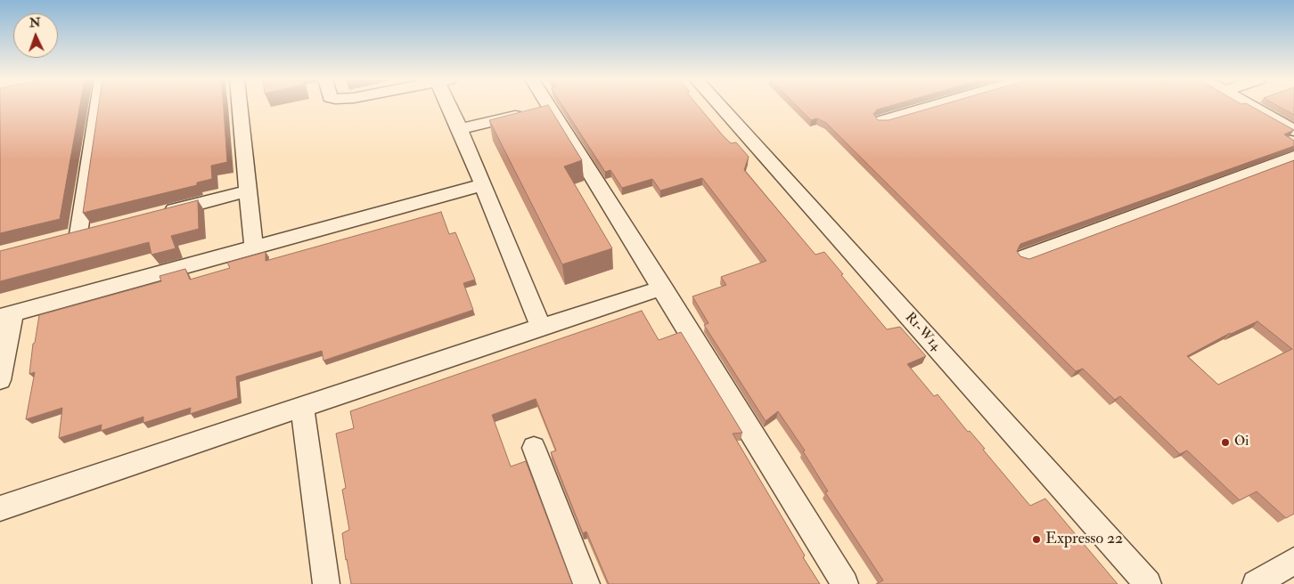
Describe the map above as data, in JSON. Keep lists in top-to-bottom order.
{
  "streets": {
    "street": ["R1-W14"]
  },
  "places": ["Oi", "Expresso 22"],
  "north": "top"
}
